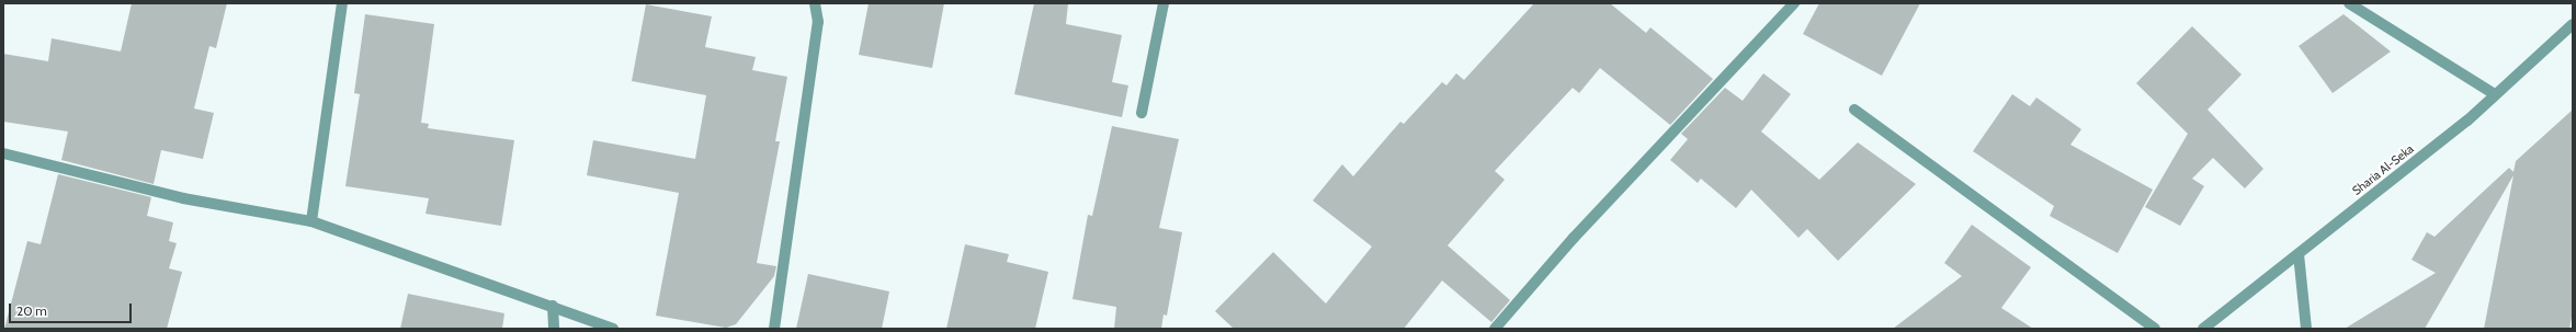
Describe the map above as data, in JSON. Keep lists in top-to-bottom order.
{
  "streets": {
    "street": ["Sharia Al-Seka"]
  },
  "scale_bar": "20 m"
}
